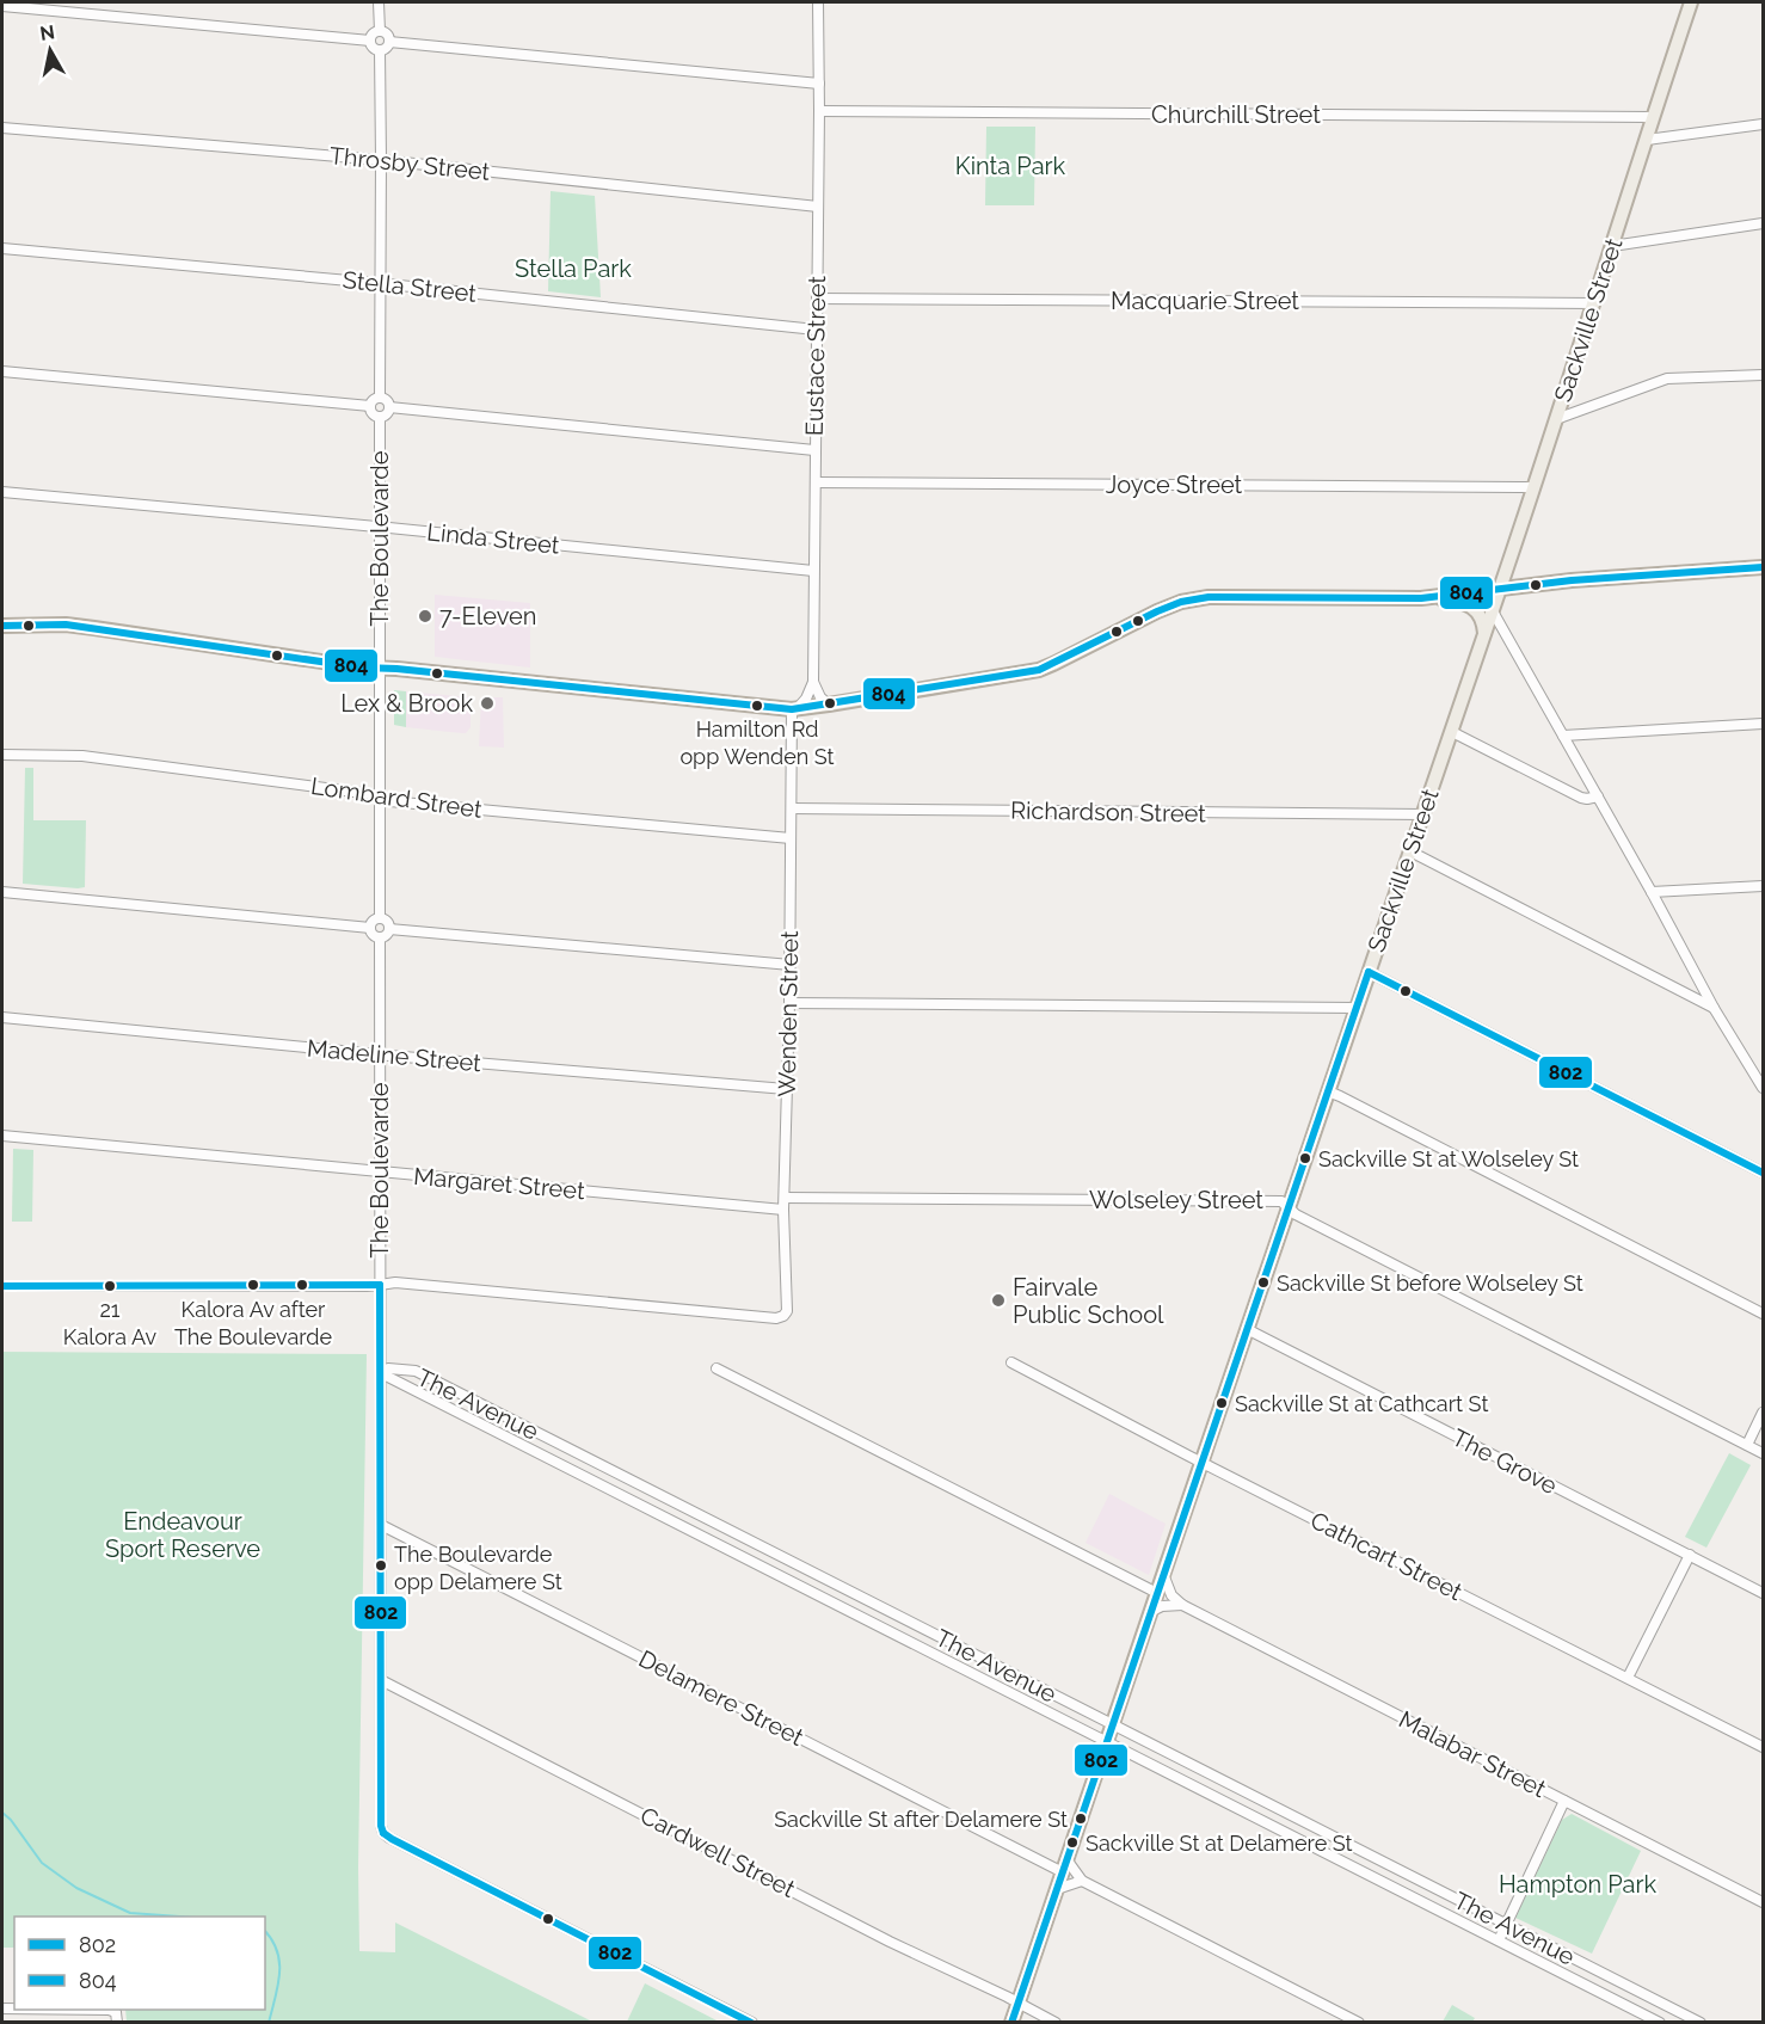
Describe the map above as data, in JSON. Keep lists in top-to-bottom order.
{
  "streets": {
    "main road": ["Sackville Street"],
    "street": [
      "Churchill Street",
      "Throsby Street",
      "Stella Street",
      "Macquarie Street",
      "Eustace Street",
      "Joyce Street",
      "The Boulevarde",
      "Linda Street",
      "Lombard Street",
      "Richardson Street",
      "Wenden Street",
      "Madeline Street",
      "Margaret Street",
      "Wolseley Street",
      "The Avenue",
      "The Grove",
      "Cathcart Street",
      "Delamere Street",
      "Malabar Street",
      "Cardwell Street"
    ]
  },
  "crossings": [
    ["Churchill Street", "Sackville Street"],
    ["Churchill Street", "Eustace Street"],
    ["Throsby Street", "Eustace Street"],
    ["Stella Street", "Eustace Street"],
    ["Macquarie Street", "Sackville Street"],
    ["Macquarie Street", "Eustace Street"],
    ["Sackville Street", "Joyce Street"],
    ["Sackville Street", "Richardson Street"],
    ["Sackville Street", "Wolseley Street"],
    ["Sackville Street", "The Avenue"],
    ["Sackville Street", "The Grove"],
    ["Sackville Street", "Cathcart Street"],
    ["Sackville Street", "Delamere Street"],
    ["Sackville Street", "Cardwell Street"],
    ["Eustace Street", "Joyce Street"],
    ["Eustace Street", "Linda Street"],
    ["The Boulevarde", "Linda Street"],
    ["The Boulevarde", "Lombard Street"],
    ["The Boulevarde", "Wenden Street"],
    ["The Boulevarde", "Madeline Street"],
    ["The Boulevarde", "Margaret Street"],
    ["The Boulevarde", "The Avenue"],
    ["The Boulevarde", "Delamere Street"],
    ["The Boulevarde", "Cardwell Street"],
    ["Lombard Street", "Wenden Street"],
    ["Richardson Street", "Wenden Street"],
    ["Wenden Street", "Madeline Street"],
    ["Wenden Street", "Margaret Street"],
    ["Wenden Street", "Wolseley Street"]
  ],
  "parks": [
    "Kinta Park",
    "Stella Park",
    "Endeavour Sport Reserve",
    "Hampton Park"
  ],
  "places": [
    "7-Eleven",
    "Lex & Brook",
    "Hamilton Rd opp Wenden St",
    "Sackville St at Wolseley St",
    "Sackville St before Wolseley St",
    "Kalora Av after The Boulevarde",
    "21 Kalora Av",
    "Fairvale Public School",
    "Sackville St at Cathcart St",
    "The Boulevarde opp Delamere St",
    "Sackville St after Delamere St",
    "Sackville St at Delamere St"
  ],
  "lines": ["transit line 804", "transit line 802"],
  "legend": ["802", "804"],
  "north": "top"
}
